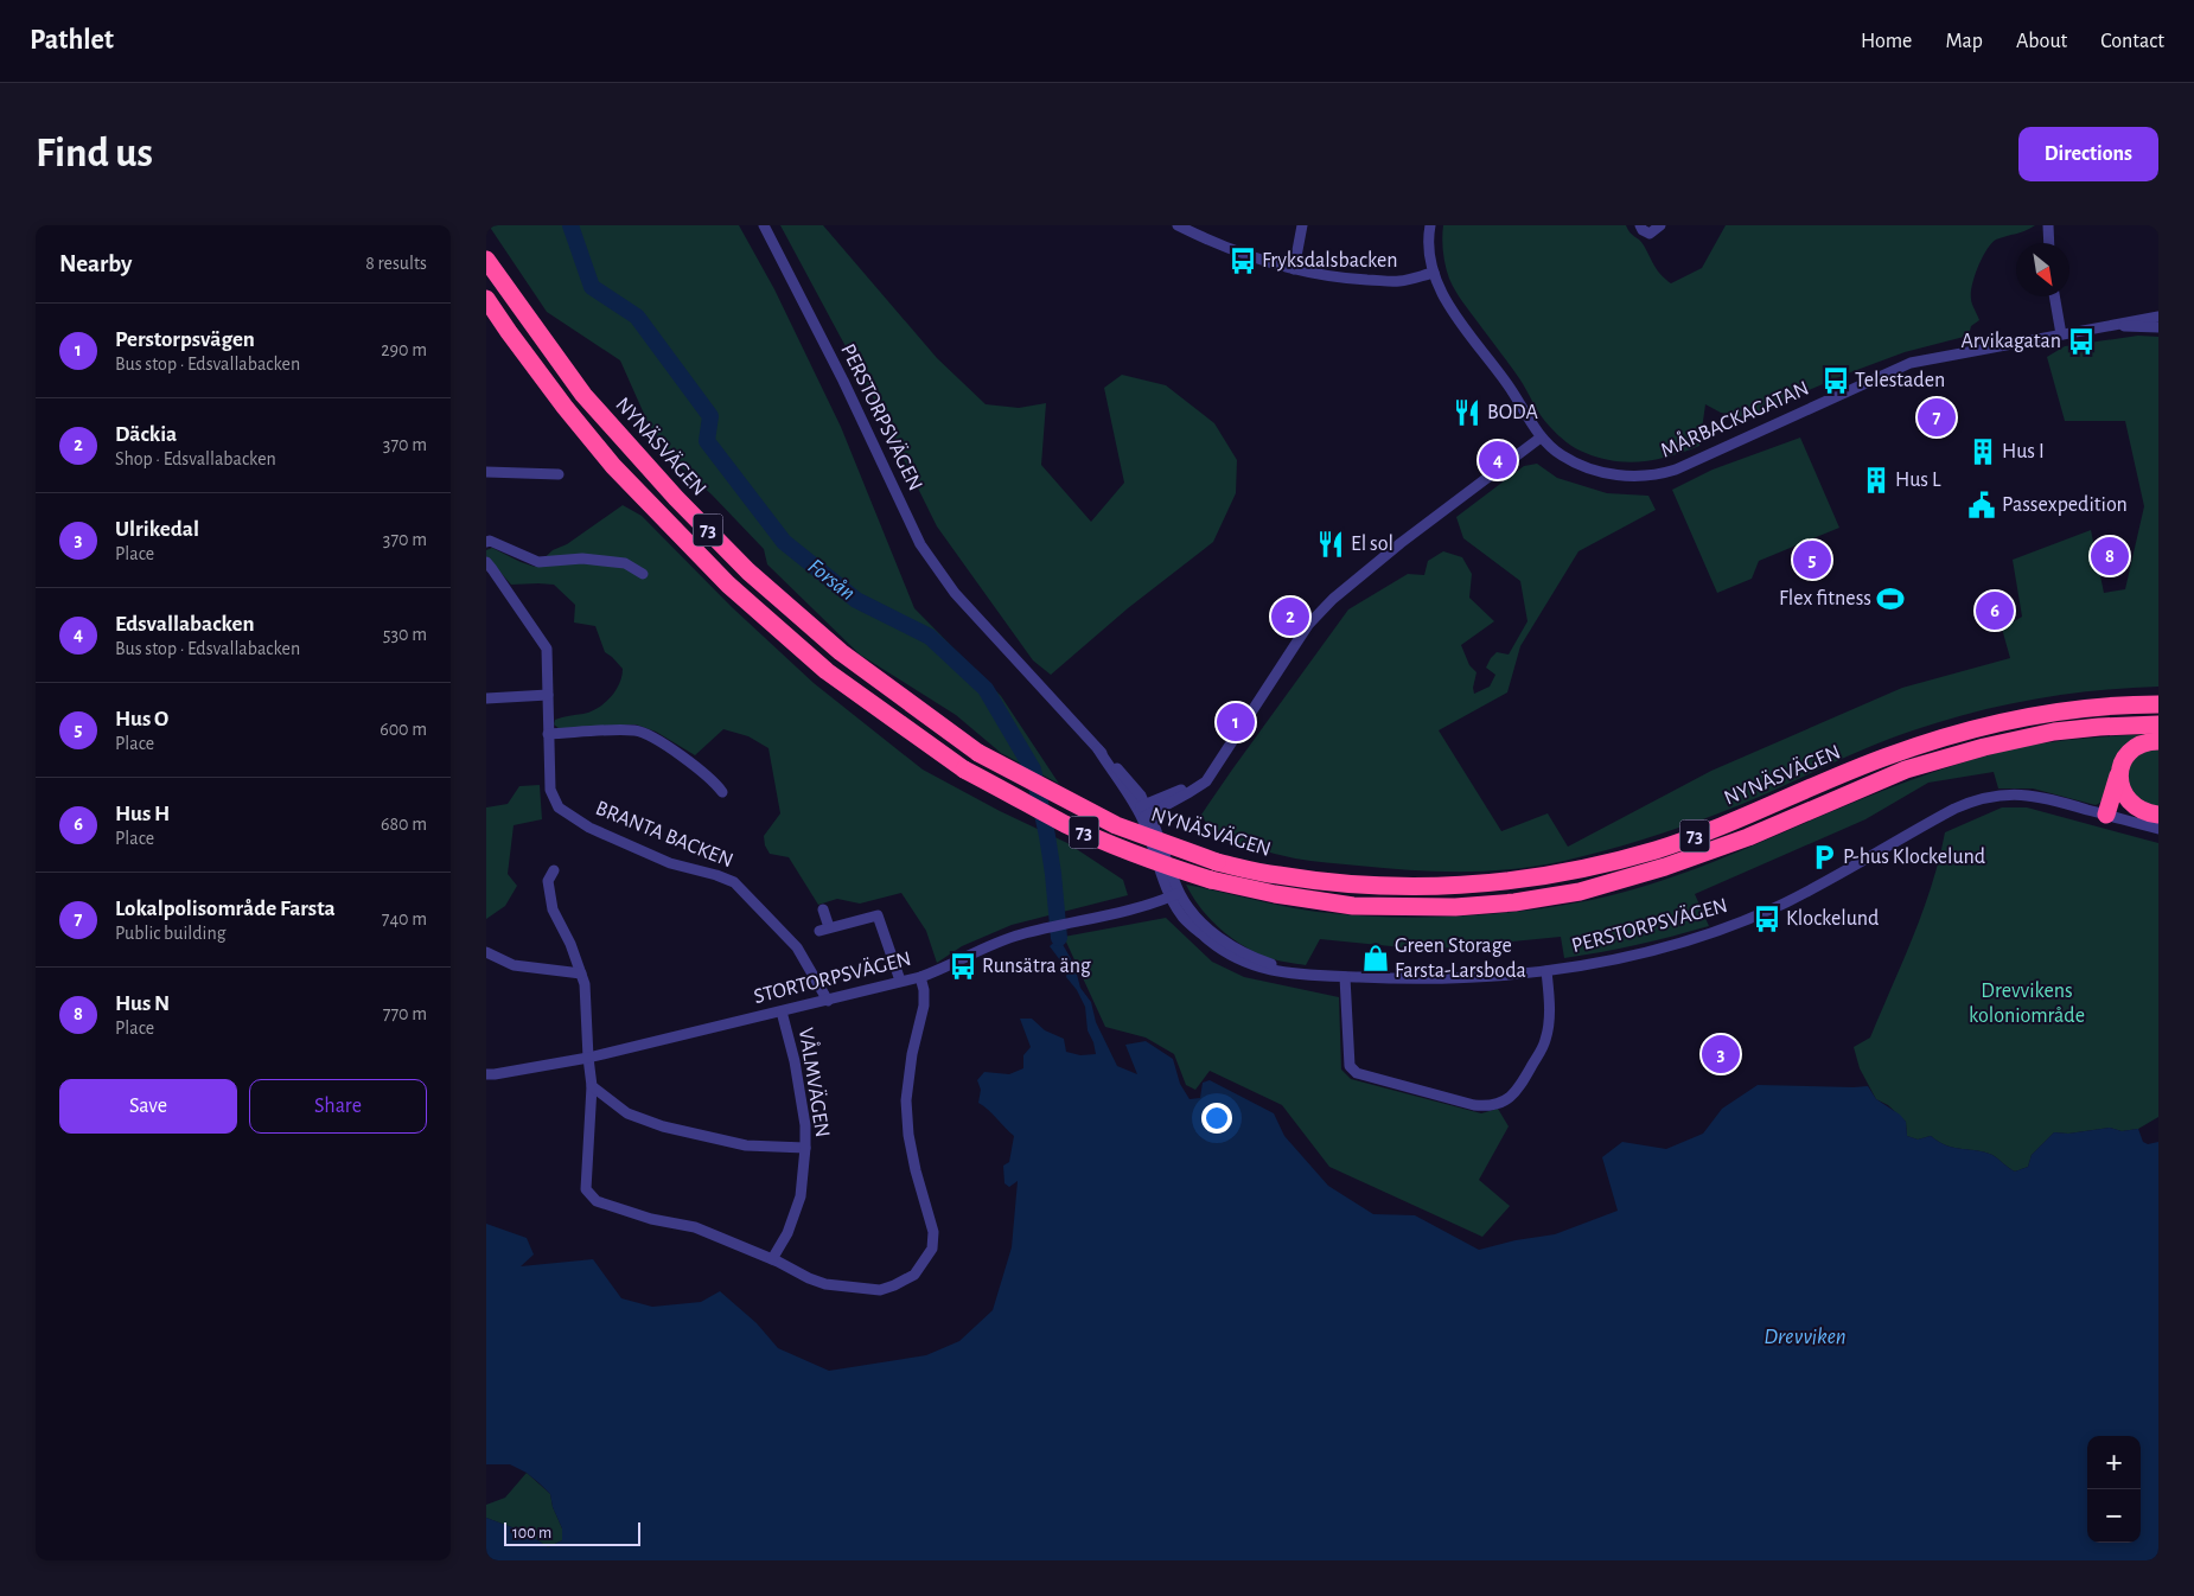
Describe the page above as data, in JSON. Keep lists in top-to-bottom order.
{
  "streets": {
    "highway": ["NYNÄSVÄGEN", "73"],
    "street": [
      "PERSTORPSVÄGEN",
      "MÅRBACKAGATAN",
      "BRANTA BACKEN",
      "STORTORPSVÄGEN",
      "VÅLMVÄGEN"
    ]
  },
  "crossings": [
    ["PERSTORPSVÄGEN", "STORTORPSVÄGEN"],
    ["BRANTA BACKEN", "STORTORPSVÄGEN"],
    ["STORTORPSVÄGEN", "VÅLMVÄGEN"]
  ],
  "water": ["Forsån", "Drevviken"],
  "parks": ["Drevvikens koloniområde"],
  "places": {
    "bus stop": [
      "Fryksdalsbacken",
      "Arvikagatan",
      "Telestaden",
      "Klockelund",
      "Runsätra äng"
    ],
    "restaurant": ["BODA", "El sol"],
    "building": ["Hus I", "Hus L"],
    "public building": ["Passexpedition"],
    "sports": ["Flex fitness"],
    "parking": ["P-hus Klockelund"],
    "shop": ["Green Storage Farsta-Larsboda"]
  },
  "scale_bar": "100 m",
  "north": "bottom right",
  "page": {
    "header": "Pathlet",
    "nav": [
      "Home",
      "Map",
      "About",
      "Contact"
    ],
    "buttons": [
      "Directions",
      ["Save", "Share"]
    ],
    "title": "Find us",
    "heading": ["Nearby", "8 results"],
    "list": [
      {
        "mark": "1",
        "name": "Perstorpsvägen",
        "note": "Bus stop · Edsvallabacken",
        "value": "290 m"
      },
      {
        "mark": "2",
        "name": "Däckia",
        "note": "Shop · Edsvallabacken",
        "value": "370 m"
      },
      {
        "mark": "3",
        "name": "Ulrikedal",
        "note": "Place",
        "value": "370 m"
      },
      {
        "mark": "4",
        "name": "Edsvallabacken",
        "note": "Bus stop · Edsvallabacken",
        "value": "530 m"
      },
      {
        "mark": "5",
        "name": "Hus O",
        "note": "Place",
        "value": "600 m"
      },
      {
        "mark": "6",
        "name": "Hus H",
        "note": "Place",
        "value": "680 m"
      },
      {
        "mark": "7",
        "name": "Lokalpolisområde Farsta",
        "note": "Public building",
        "value": "740 m"
      },
      {
        "mark": "8",
        "name": "Hus N",
        "note": "Place",
        "value": "770 m"
      }
    ],
    "pins": [
      "7",
      "4",
      "8",
      "5",
      "6",
      "2",
      "1",
      "3"
    ],
    "map_buttons": ["+", "−"],
    "scale": "100 m"
  }
}
